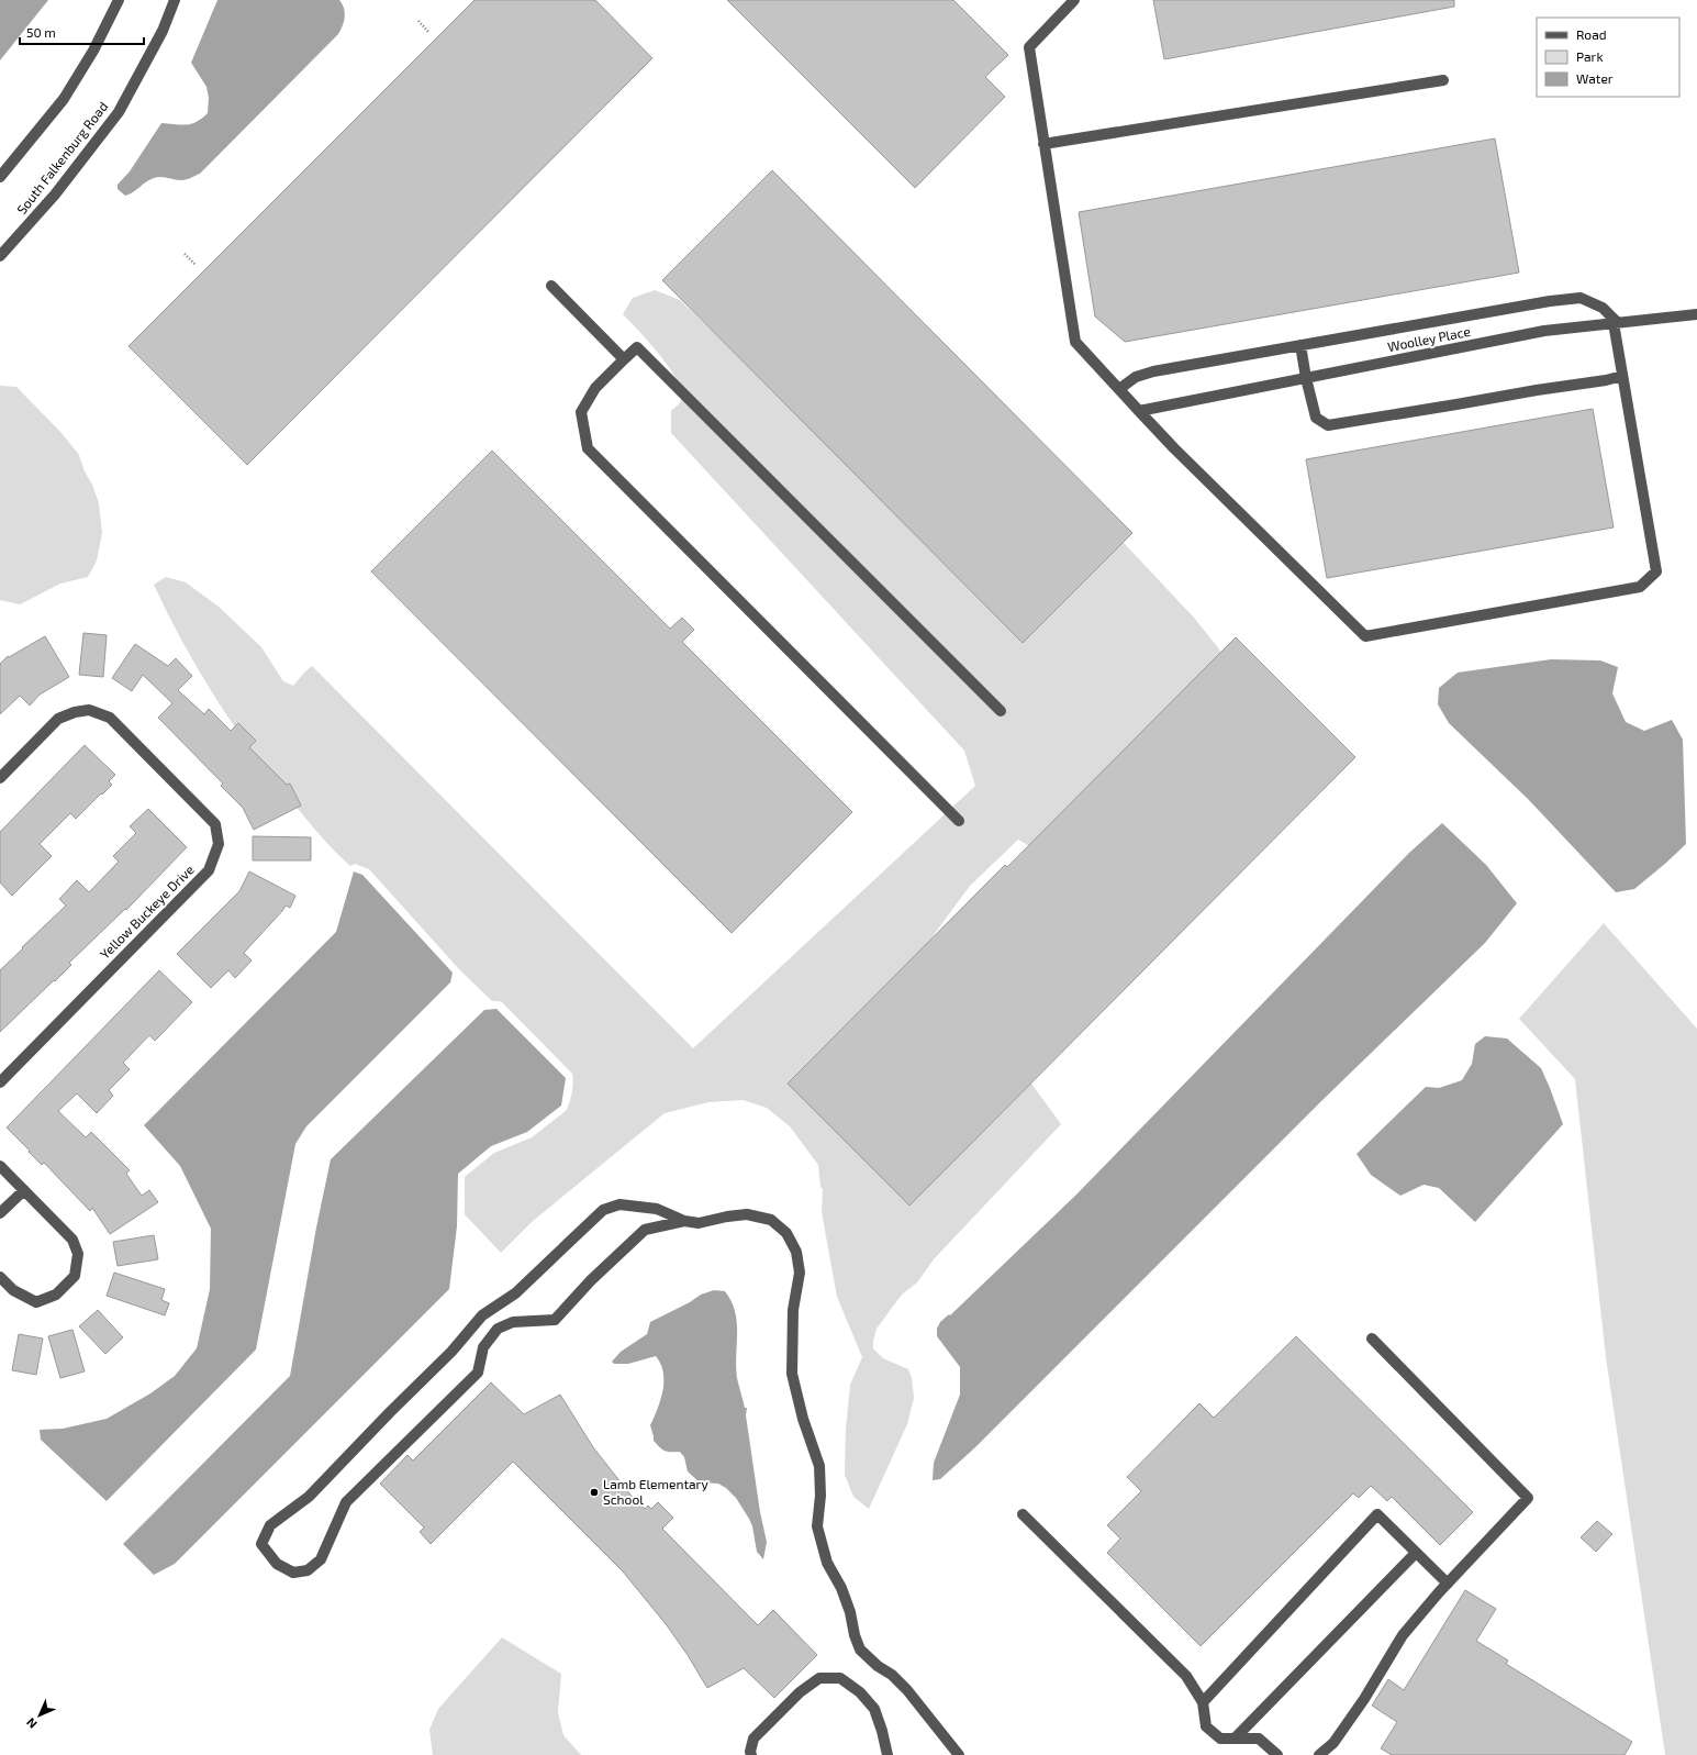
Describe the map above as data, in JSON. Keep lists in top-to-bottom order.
{
  "streets": {
    "street": ["South Falkenburg Road", "Woolley Place", "Yellow Buckeye Drive"]
  },
  "places": ["Lamb Elementary School"],
  "legend": ["Road", "Park", "Water"],
  "scale_bar": "50 m",
  "north": "bottom left"
}
